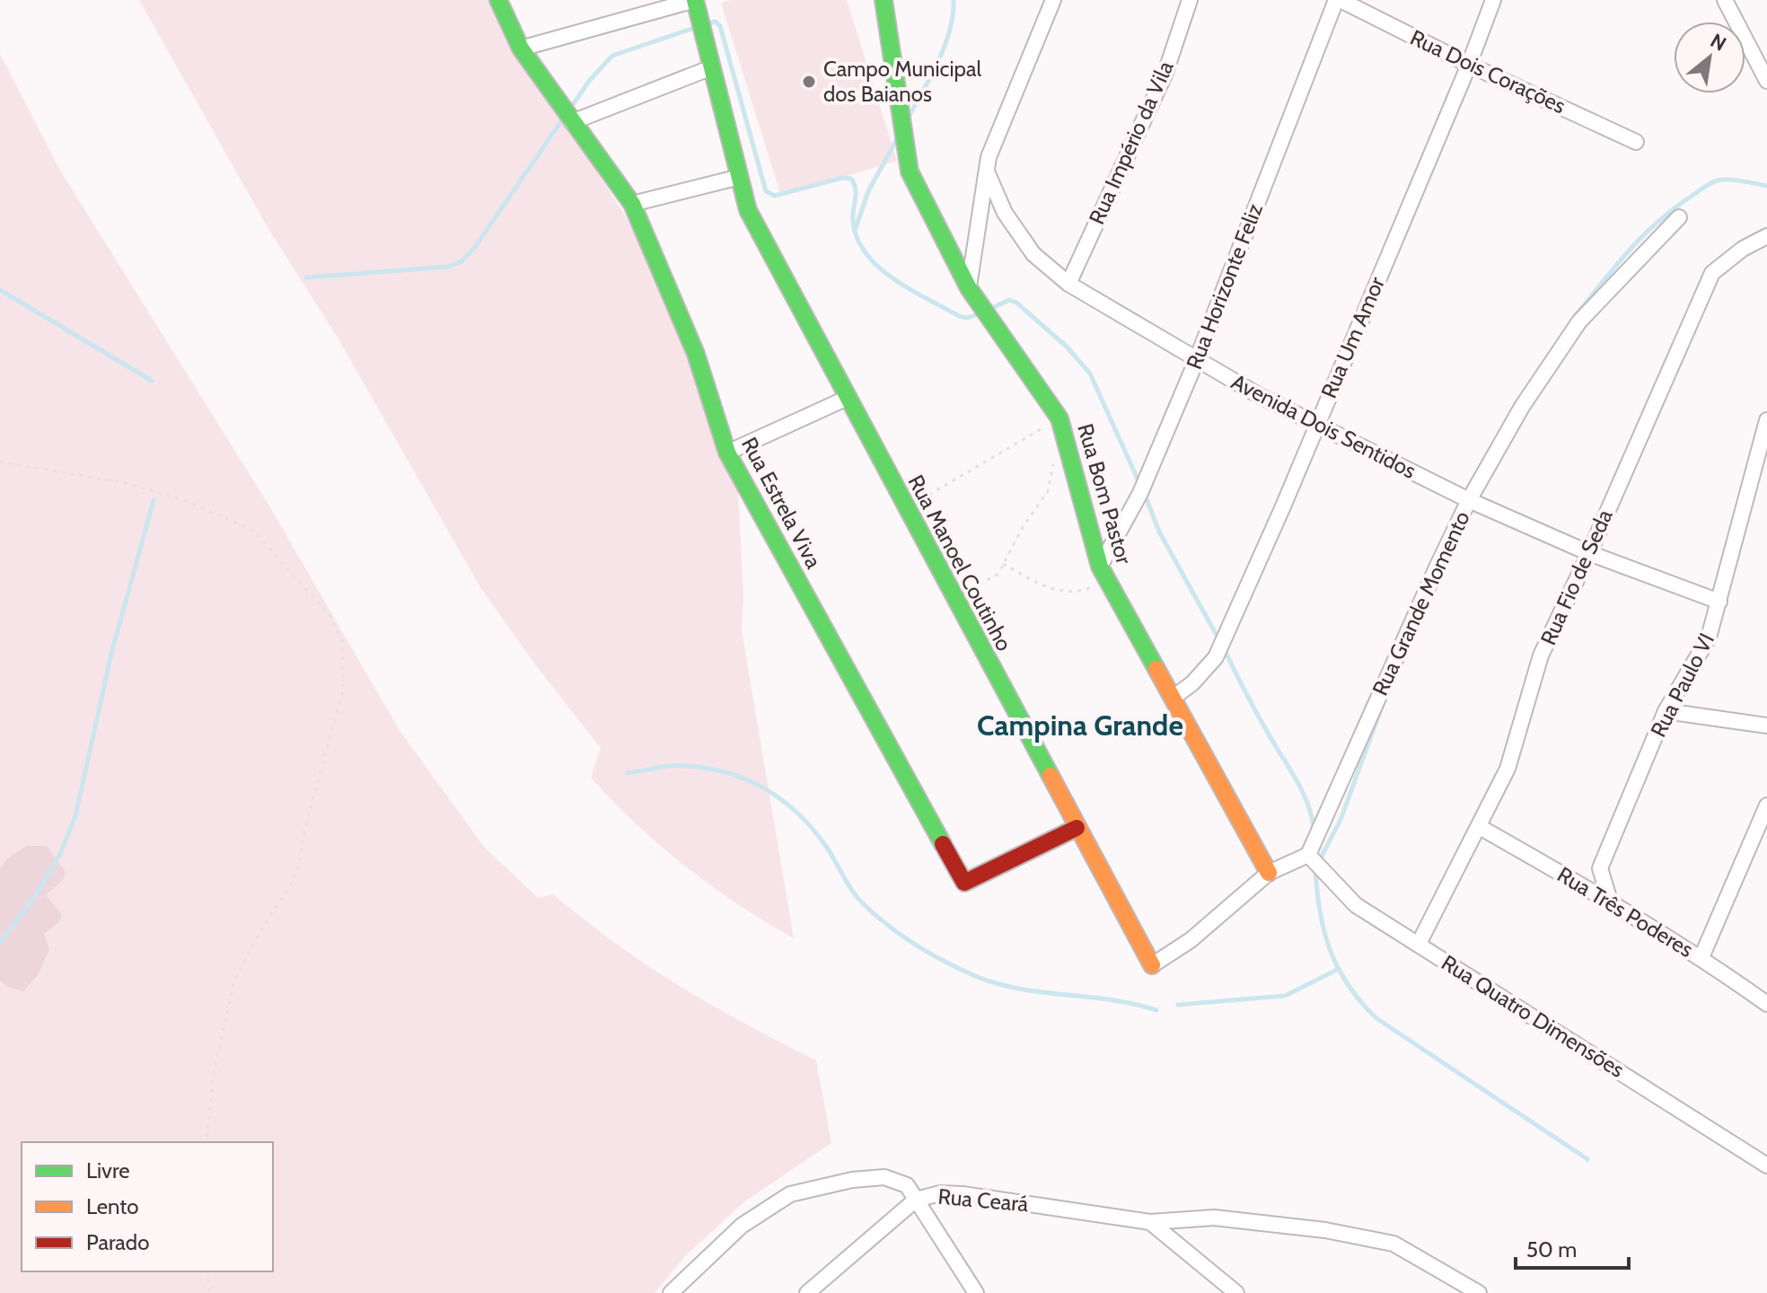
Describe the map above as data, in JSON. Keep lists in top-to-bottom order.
{
  "streets": {
    "street": [
      "Rua Dois Corações",
      "Rua Império da Vila",
      "Rua Horizonte Feliz",
      "Rua Um Amor",
      "Avenida Dois Sentidos",
      "Rua Bom Pastor",
      "Rua Estrela Viva",
      "Rua Manoel Coutinho",
      "Rua Fio de Seda",
      "Rua Grande Momento",
      "Rua Paulo VI",
      "Rua Três Poderes",
      "Rua Quatro Dimensões",
      "Rua Ceará"
    ]
  },
  "crossings": [
    ["Rua Dois Corações", "Rua Horizonte Feliz"],
    ["Rua Dois Corações", "Rua Um Amor"],
    ["Rua Império da Vila", "Avenida Dois Sentidos"],
    ["Rua Horizonte Feliz", "Avenida Dois Sentidos"],
    ["Rua Horizonte Feliz", "Rua Bom Pastor"],
    ["Rua Um Amor", "Avenida Dois Sentidos"],
    ["Rua Um Amor", "Rua Bom Pastor"],
    ["Avenida Dois Sentidos", "Rua Fio de Seda"],
    ["Avenida Dois Sentidos", "Rua Grande Momento"],
    ["Avenida Dois Sentidos", "Rua Paulo VI"],
    ["Rua Estrela Viva", "Rua Manoel Coutinho"],
    ["Rua Fio de Seda", "Rua Três Poderes"],
    ["Rua Fio de Seda", "Rua Quatro Dimensões"],
    ["Rua Grande Momento", "Rua Quatro Dimensões"],
    ["Rua Paulo VI", "Rua Três Poderes"]
  ],
  "districts": ["Campina Grande"],
  "places": ["Campo Municipal dos Baianos"],
  "legend": ["Livre", "Lento", "Parado"],
  "scale_bar": "50 m",
  "north": "top right"
}
